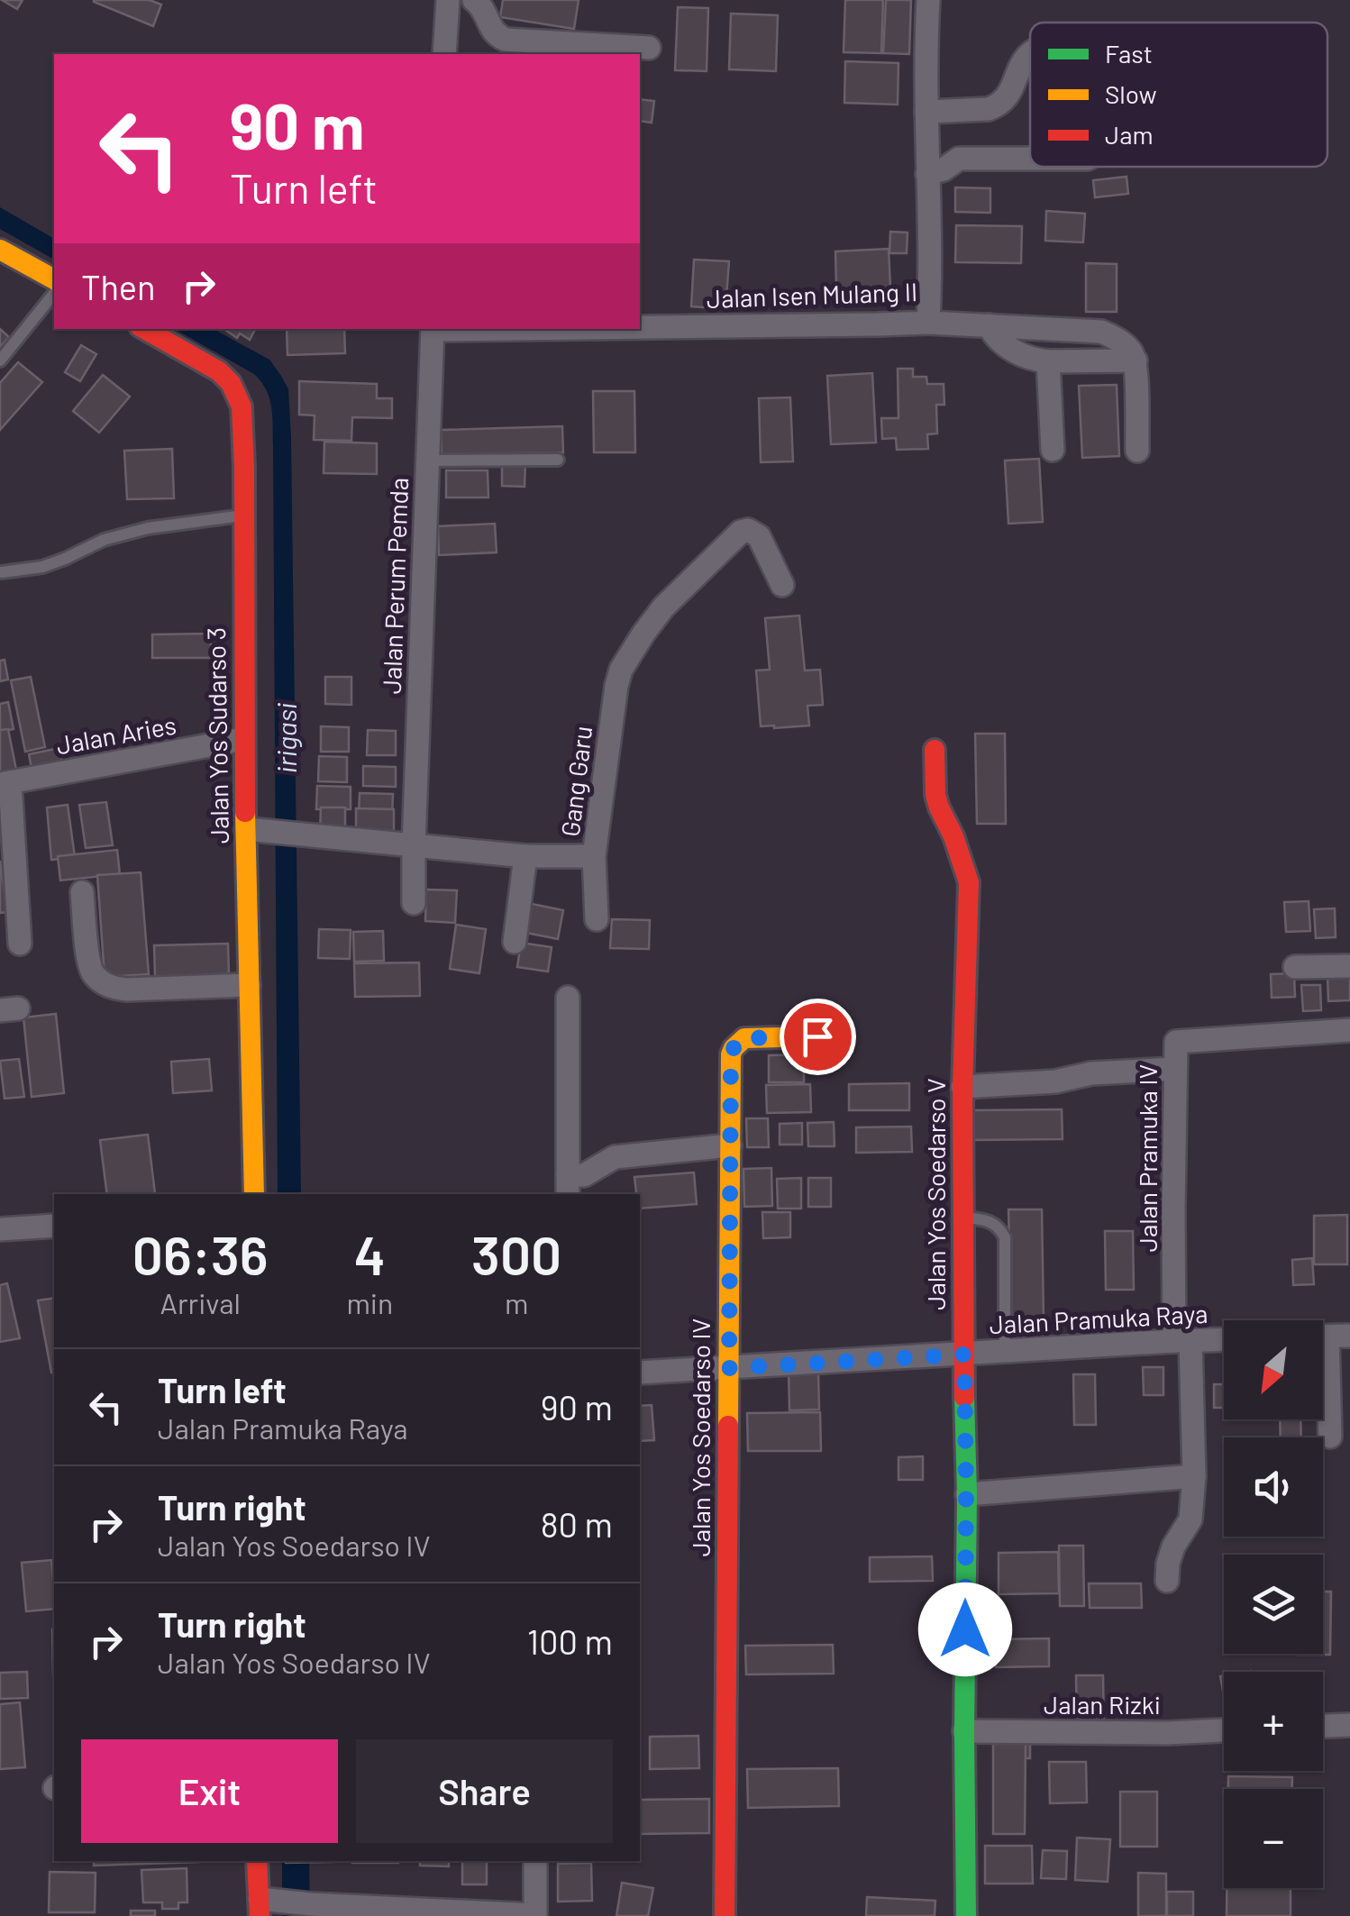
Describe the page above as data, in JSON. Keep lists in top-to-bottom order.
{
  "streets": {
    "street": [
      "Jalan Isen Mulang II",
      "Jalan Perum Pemda",
      "Jalan Aries",
      "Jalan Yos Sudarso 3",
      "Gang Garu",
      "Jalan Pramuka IV",
      "Jalan Yos Soedarso V",
      "Jalan Pramuka Raya",
      "Jalan Yos Soedarso IV",
      "Jalan Rizki"
    ]
  },
  "crossings": [
    ["Jalan Perum Pemda", "Gang Garu"],
    ["Jalan Aries", "Jalan Yos Sudarso 3"],
    ["Jalan Yos Sudarso 3", "Gang Garu"],
    ["Jalan Pramuka IV", "Jalan Pramuka Raya"],
    ["Jalan Yos Soedarso V", "Jalan Pramuka Raya"],
    ["Jalan Yos Soedarso V", "Jalan Rizki"],
    ["Jalan Pramuka Raya", "Jalan Yos Soedarso IV"]
  ],
  "water": ["irigasi"],
  "legend": ["Fast", "Slow", "Jam"],
  "north": "bottom left",
  "page": {
    "turn": ["90 m", "Turn left"],
    "then": "Then",
    "eta": [
      "06:36",
      "Arrival",
      "4",
      "min",
      "300",
      "m"
    ],
    "map_buttons": ["+", "−"],
    "list": [
      {
        "name": "Turn left",
        "note": "Jalan Pramuka Raya",
        "value": "90 m"
      },
      {
        "name": "Turn right",
        "note": "Jalan Yos Soedarso IV",
        "value": "80 m"
      },
      {
        "name": "Turn right",
        "note": "Jalan Yos Soedarso IV",
        "value": "100 m"
      }
    ],
    "buttons": ["Exit", "Share"]
  }
}
